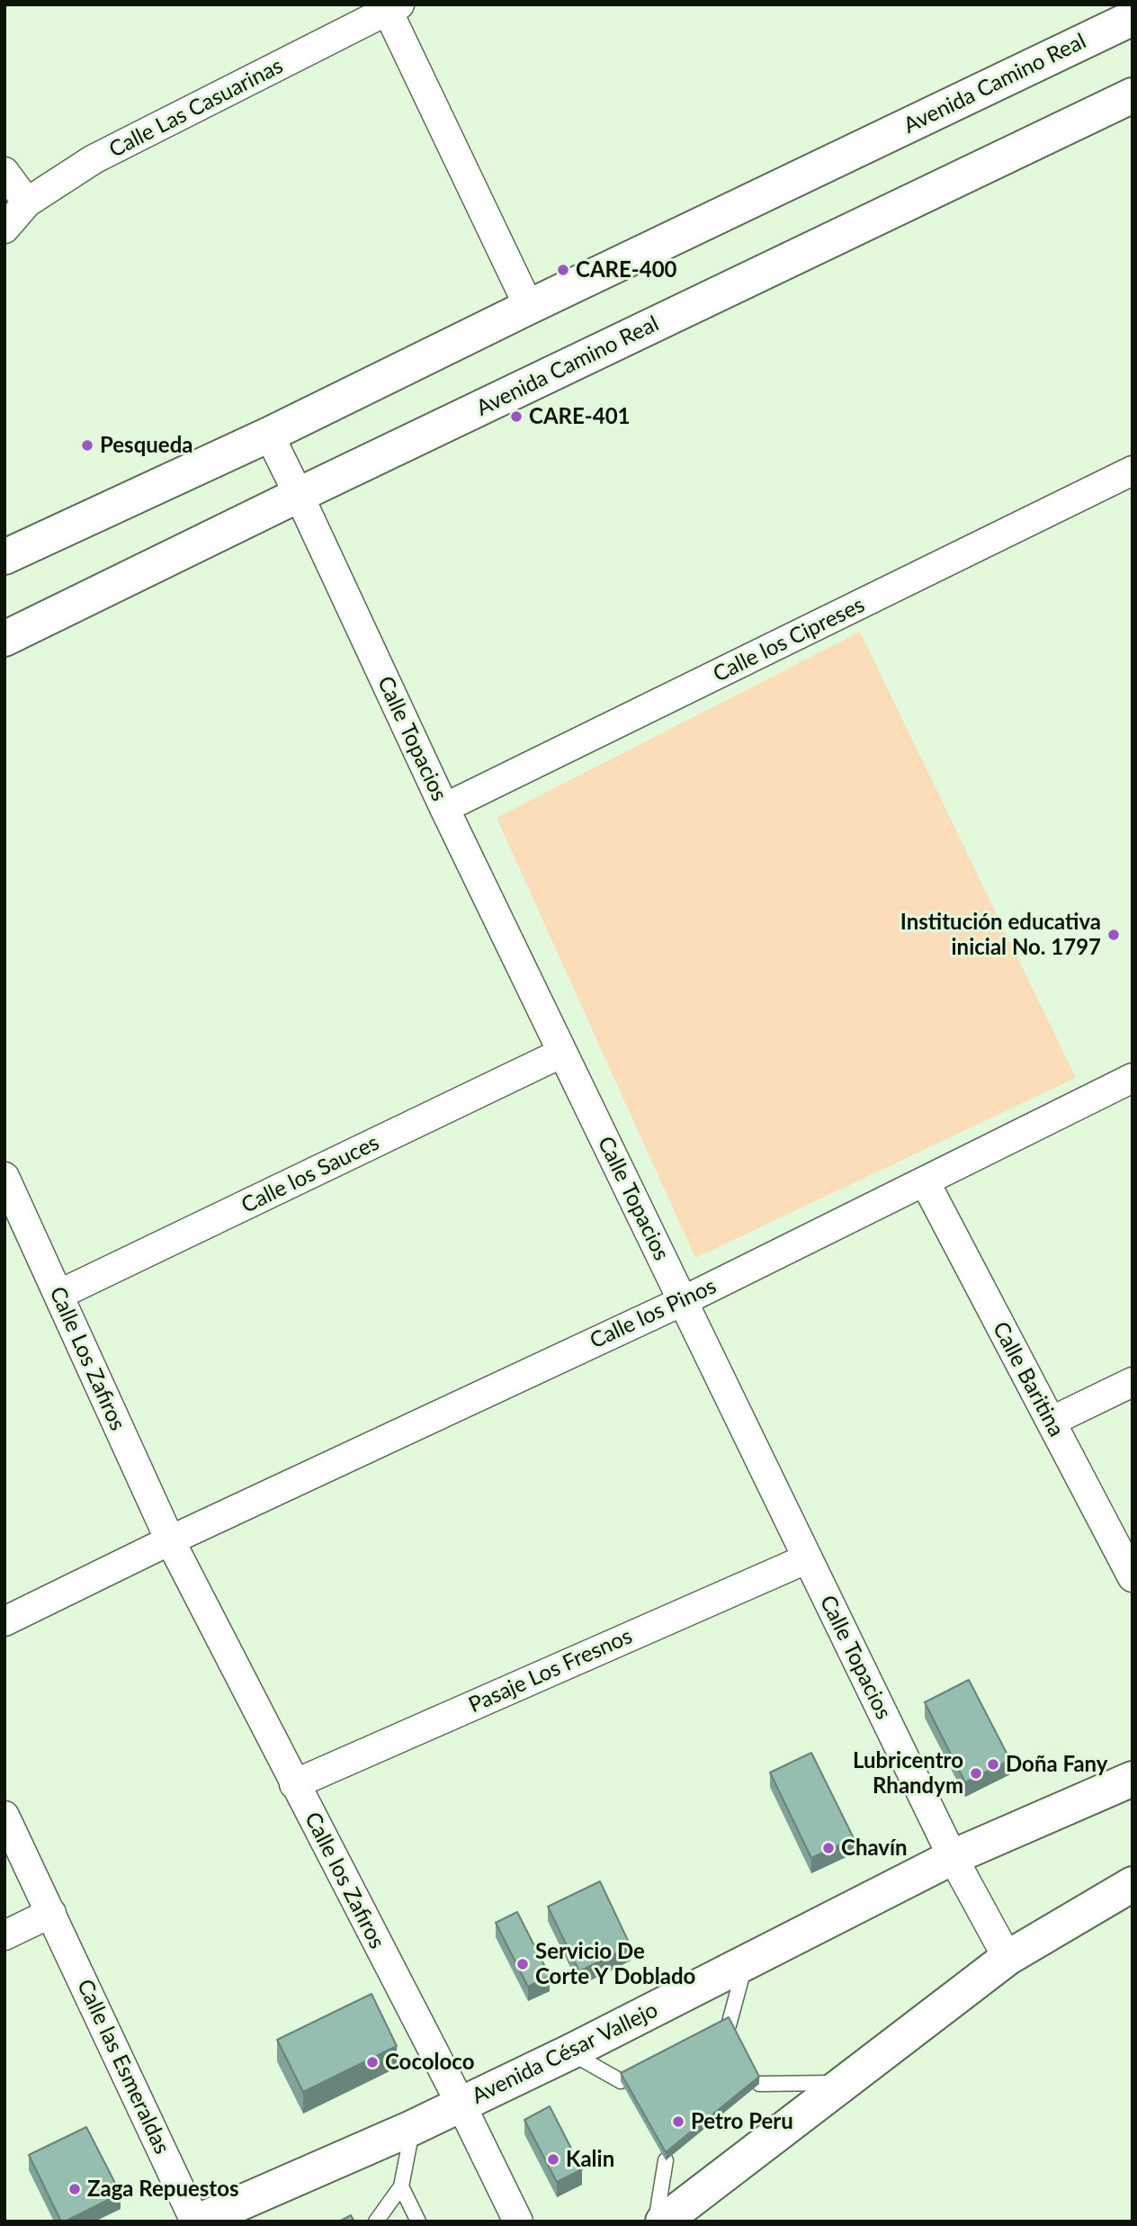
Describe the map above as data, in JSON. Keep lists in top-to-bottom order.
{
  "streets": {
    "street": [
      "Avenida Camino Real",
      "Calle Las Casuarinas",
      "Calle los Cipreses",
      "Calle Topacios",
      "Calle los Sauces",
      "Calle los Pinos",
      "Calle Los Zafiros",
      "Calle Baritina",
      "Pasaje Los Fresnos",
      "Calle los Zafiros",
      "Avenida César Vallejo",
      "Calle las Esmeraldas"
    ]
  },
  "crossings": [
    ["Avenida Camino Real", "Calle Topacios"],
    ["Calle los Cipreses", "Calle Topacios"],
    ["Calle Topacios", "Calle los Sauces"],
    ["Calle Topacios", "Calle los Pinos"],
    ["Calle Topacios", "Pasaje Los Fresnos"],
    ["Calle Topacios", "Avenida César Vallejo"],
    ["Calle los Sauces", "Calle Los Zafiros"],
    ["Calle los Pinos", "Calle Los Zafiros"],
    ["Calle los Pinos", "Calle Baritina"],
    ["Calle los Pinos", "Calle los Zafiros"],
    ["Calle Los Zafiros", "Calle los Zafiros"],
    ["Pasaje Los Fresnos", "Calle los Zafiros"],
    ["Calle los Zafiros", "Avenida César Vallejo"],
    ["Avenida César Vallejo", "Calle las Esmeraldas"]
  ],
  "places": [
    "CARE-400",
    "CARE-401",
    "Pesqueda",
    "Institución educativa inicial No. 1797",
    "Doña Fany",
    "Lubricentro Rhandym",
    "Chavín",
    "Servicio De Corte Y Doblado",
    "Cocoloco",
    "Petro Peru",
    "Kalin",
    "Zaga Repuestos"
  ]
}
